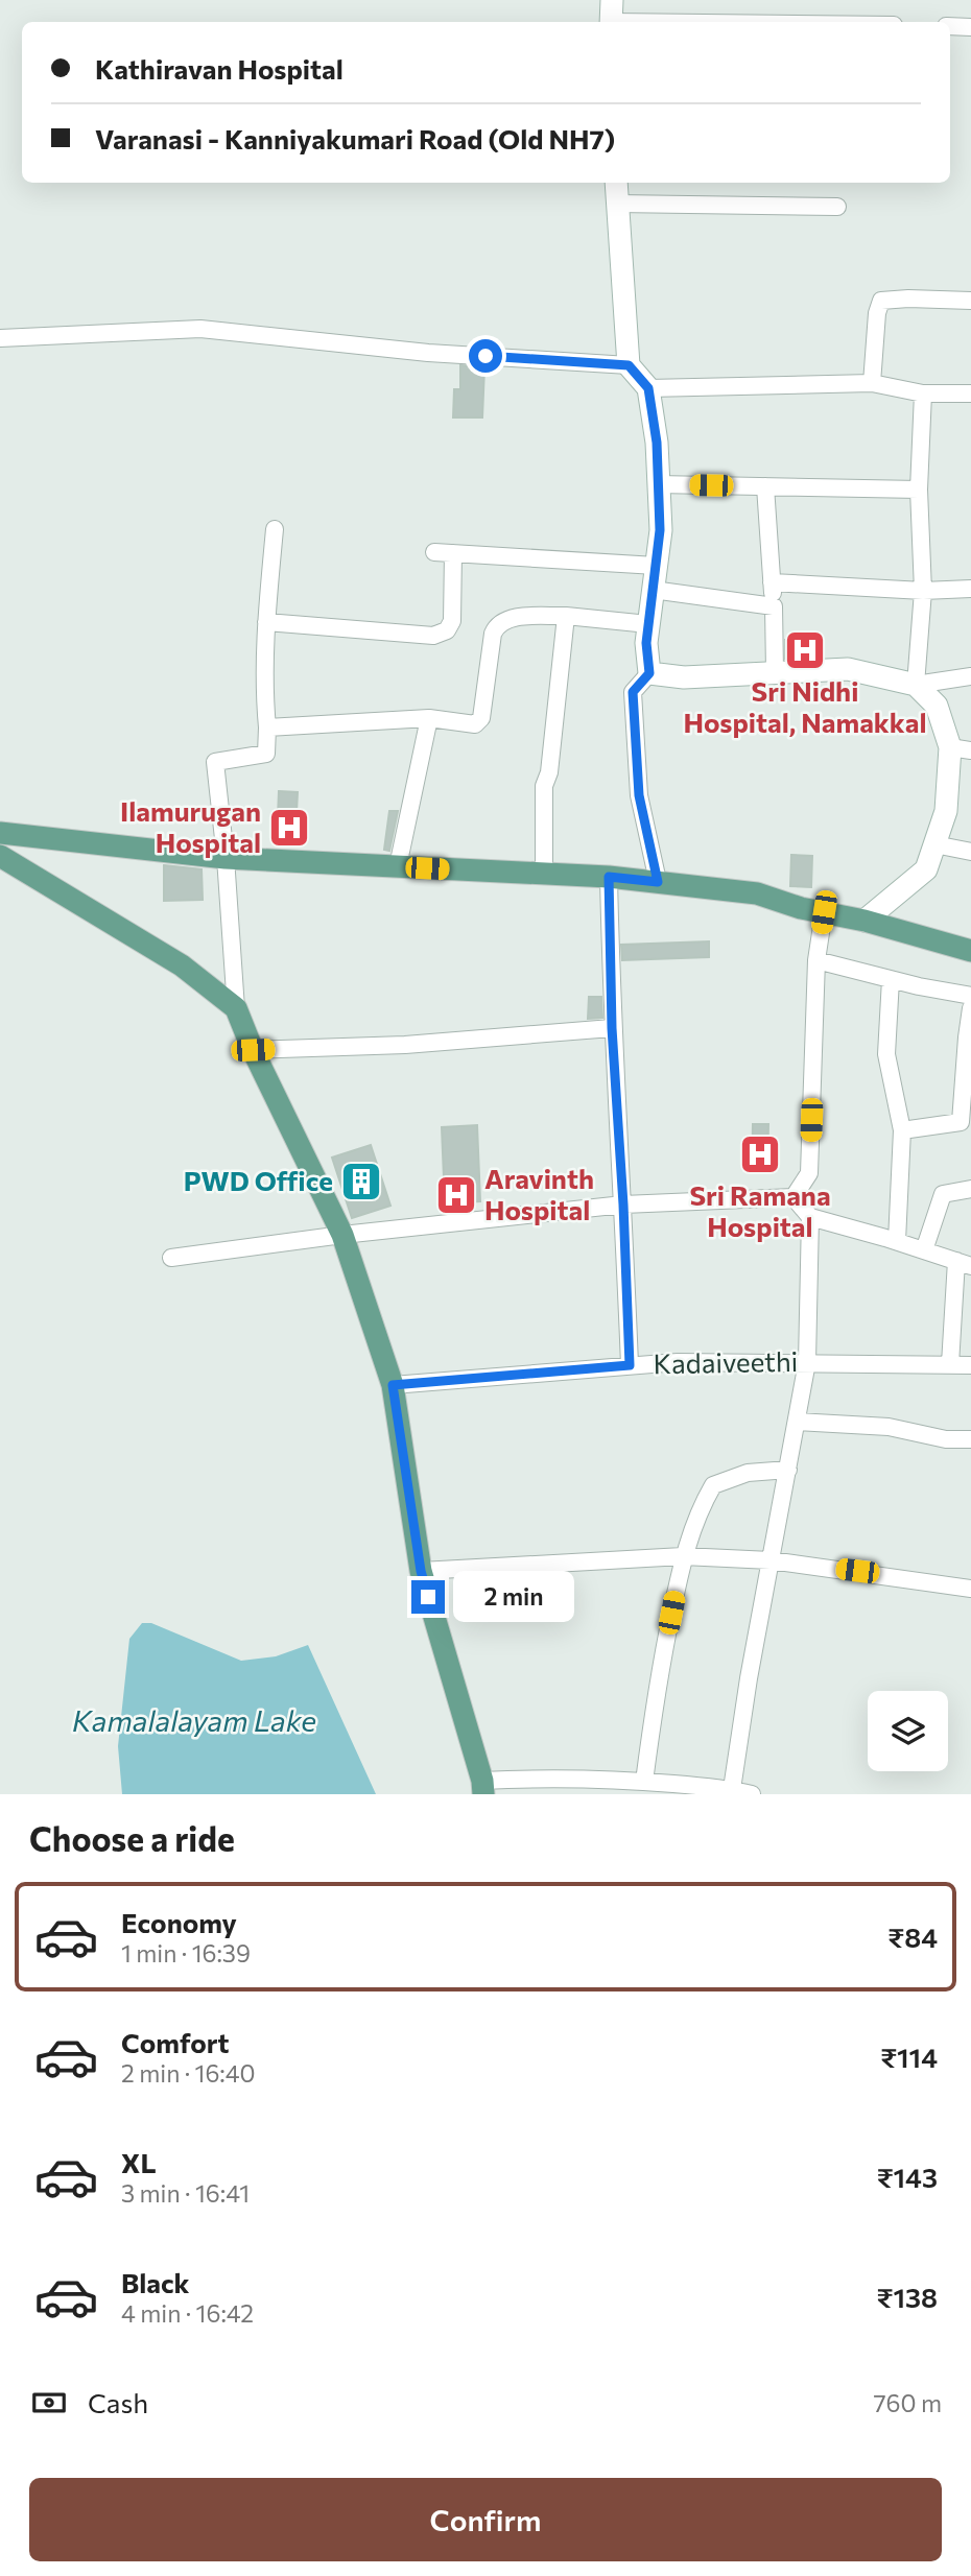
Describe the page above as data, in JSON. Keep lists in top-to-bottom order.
{
  "streets": {
    "street": ["Kadaiveethi"]
  },
  "water": ["Kamalalayam Lake"],
  "places": {
    "hospital": [
      "Sri Nidhi Hospital, Namakkal",
      "Ilamurugan Hospital",
      "Sri Ramana Hospital",
      "Aravinth Hospital"
    ],
    "building": ["PWD Office"]
  },
  "page": {
    "banner": ["Kathiravan Hospital", "Varanasi - Kanniyakumari Road (Old NH7)"],
    "bubble": "2 min",
    "heading": "Choose a ride",
    "list": [
      {
        "name": "Economy",
        "note": "1 min · 16:39",
        "value": "₹84"
      },
      {
        "name": "Comfort",
        "note": "2 min · 16:40",
        "value": "₹114"
      },
      {
        "name": "XL",
        "note": "3 min · 16:41",
        "value": "₹143"
      },
      {
        "name": "Black",
        "note": "4 min · 16:42",
        "value": "₹138"
      }
    ],
    "pay": ["Cash", "760 m"],
    "buttons": "Confirm"
  }
}
